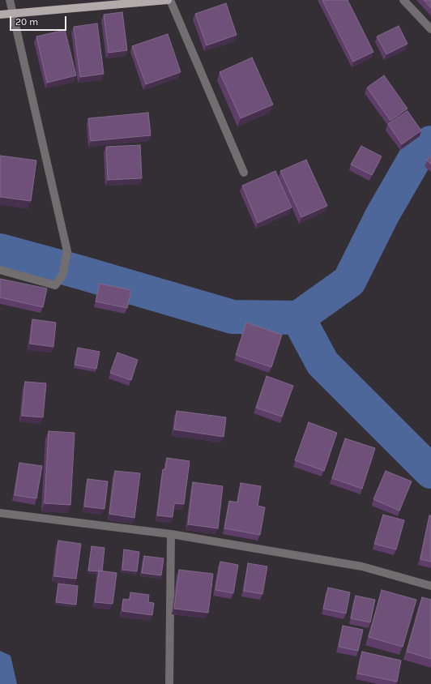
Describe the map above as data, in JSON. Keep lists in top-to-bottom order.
{
  "scale_bar": "20 m"
}
